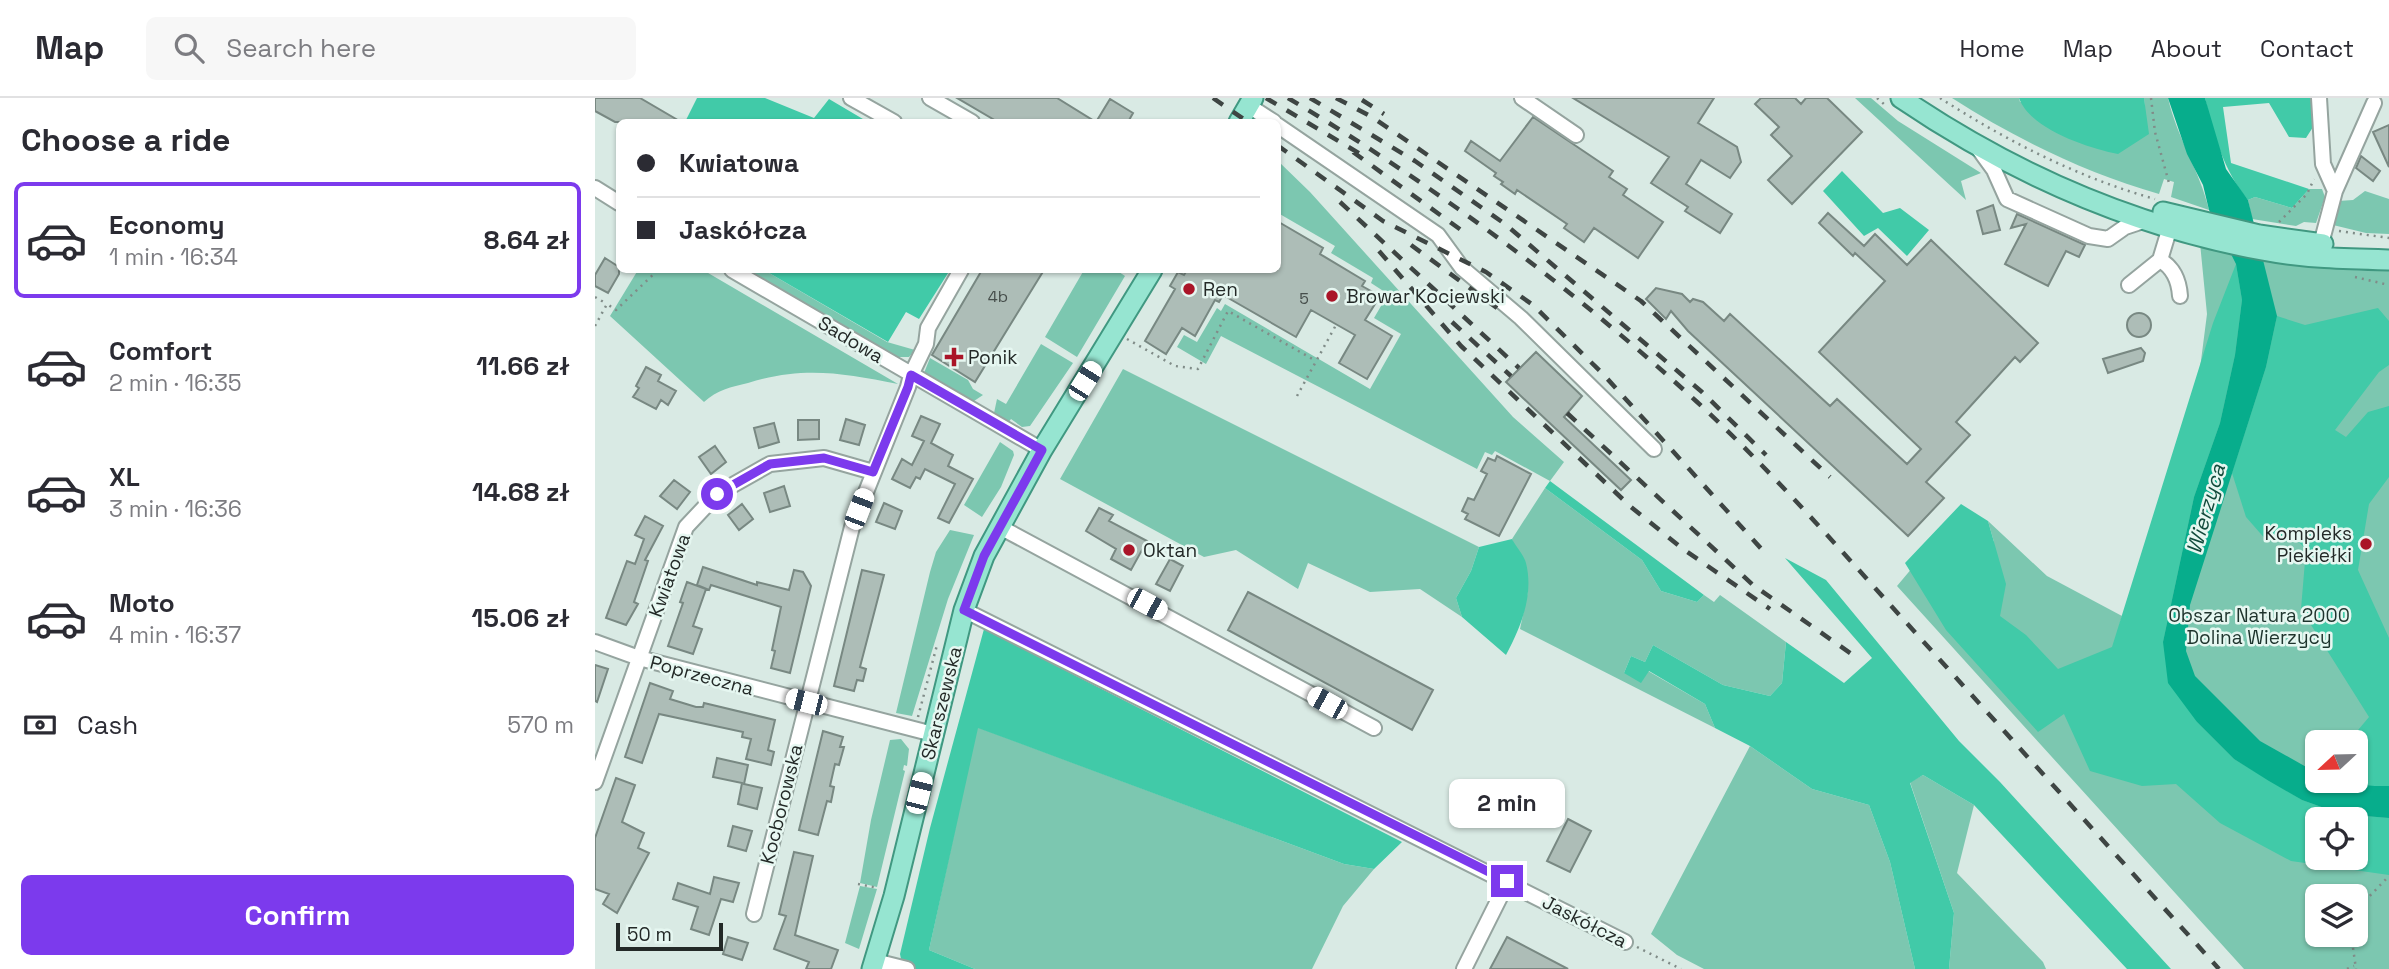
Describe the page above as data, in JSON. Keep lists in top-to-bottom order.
{
  "streets": {
    "main road": ["Skarszewska"],
    "street": [
      "Sadowa",
      "Kwiatowa",
      "Poprzeczna",
      "Kocborowska",
      "Jaskółcza"
    ]
  },
  "crossings": [
    ["Sadowa", "Skarszewska"],
    ["Sadowa", "Kocborowska"],
    ["Kwiatowa", "Poprzeczna"],
    ["Kwiatowa", "Kocborowska"],
    ["Poprzeczna", "Skarszewska"],
    ["Poprzeczna", "Kocborowska"],
    ["Skarszewska", "Jaskółcza"]
  ],
  "water": ["Wierzyca"],
  "parks": ["Obszar Natura 2000 Dolina Wierzycy"],
  "places": {
    "other": [
      "Ren",
      "Browar Kociewski",
      "Kompleks Piekiełki",
      "Oktan"
    ],
    "health": ["Ponik"]
  },
  "house_numbers": ["4b", "5"],
  "scale_bar": "50 m",
  "north": "left",
  "page": {
    "header": "Map",
    "search": "Search here",
    "nav": [
      "Home",
      "Map",
      "About",
      "Contact"
    ],
    "heading": "Choose a ride",
    "banner": ["Kwiatowa", "Jaskółcza"],
    "list": [
      {
        "name": "Economy",
        "note": "1 min · 16:34",
        "value": "8.64 zł"
      },
      {
        "name": "Comfort",
        "note": "2 min · 16:35",
        "value": "11.66 zł"
      },
      {
        "name": "XL",
        "note": "3 min · 16:36",
        "value": "14.68 zł"
      },
      {
        "name": "Moto",
        "note": "4 min · 16:37",
        "value": "15.06 zł"
      }
    ],
    "pay": ["Cash", "570 m"],
    "bubble": "2 min",
    "buttons": "Confirm",
    "scale": "50 m"
  }
}
